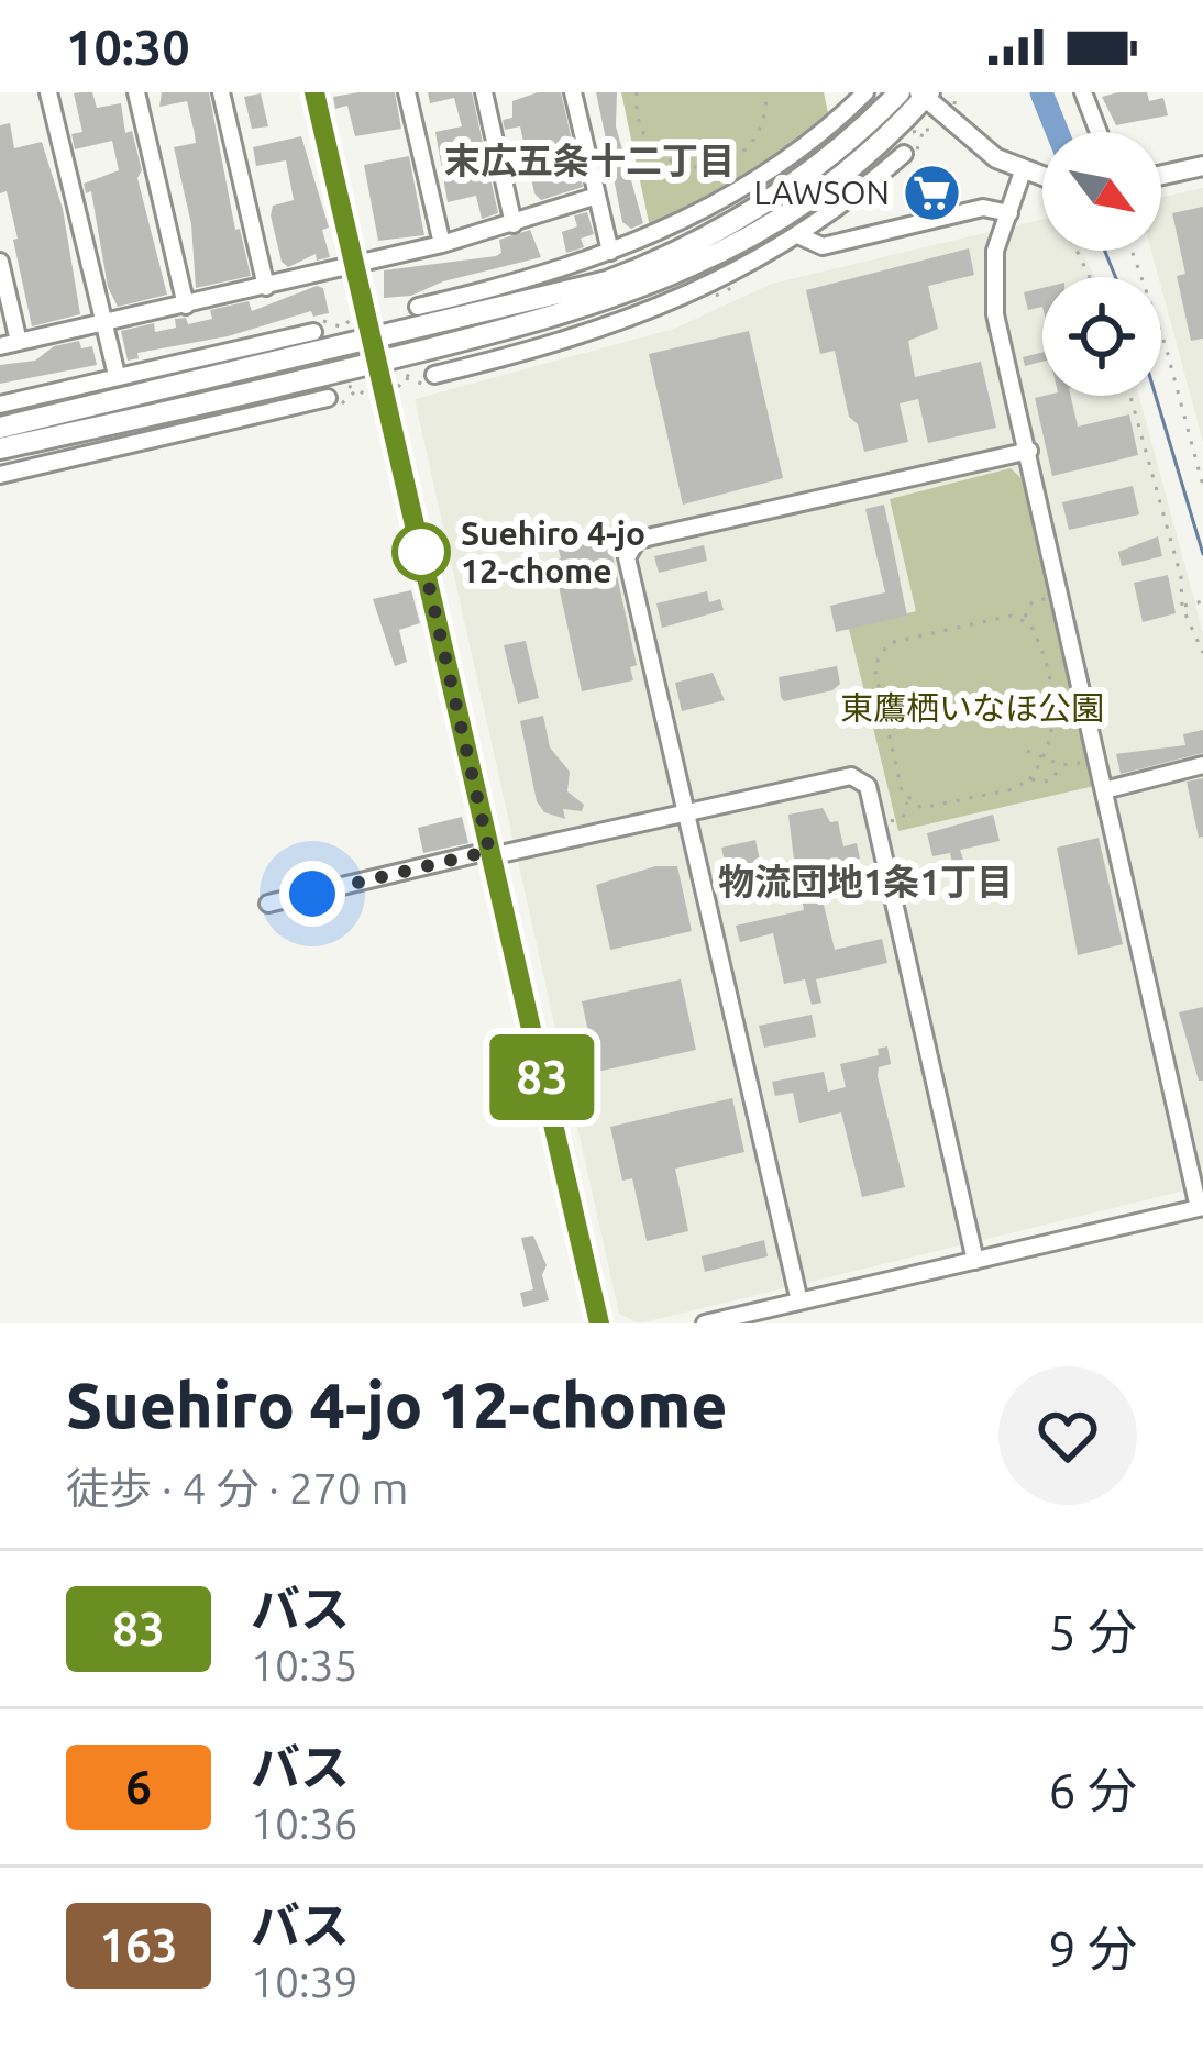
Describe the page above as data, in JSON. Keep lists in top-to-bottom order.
{
  "districts": ["末広五条十二丁目", "物流団地1条1丁目"],
  "parks": ["東鷹栖いなほ公園"],
  "places": {
    "supermarket": ["LAWSON"],
    "other": ["Suehiro 4-jo 12-chome"]
  },
  "lines": ["bus line 83"],
  "north": "bottom right",
  "page": {
    "status": "10:30",
    "on_map": "83",
    "heading": ["Suehiro 4-jo 12-chome", "徒歩 · 4 分 · 270 m"],
    "list": [
      {
        "mark": "83",
        "name": "バス",
        "note": "10:35",
        "value": "5 分"
      },
      {
        "mark": "6",
        "name": "バス",
        "note": "10:36",
        "value": "6 分"
      },
      {
        "mark": "163",
        "name": "バス",
        "note": "10:39",
        "value": "9 分"
      }
    ]
  }
}
